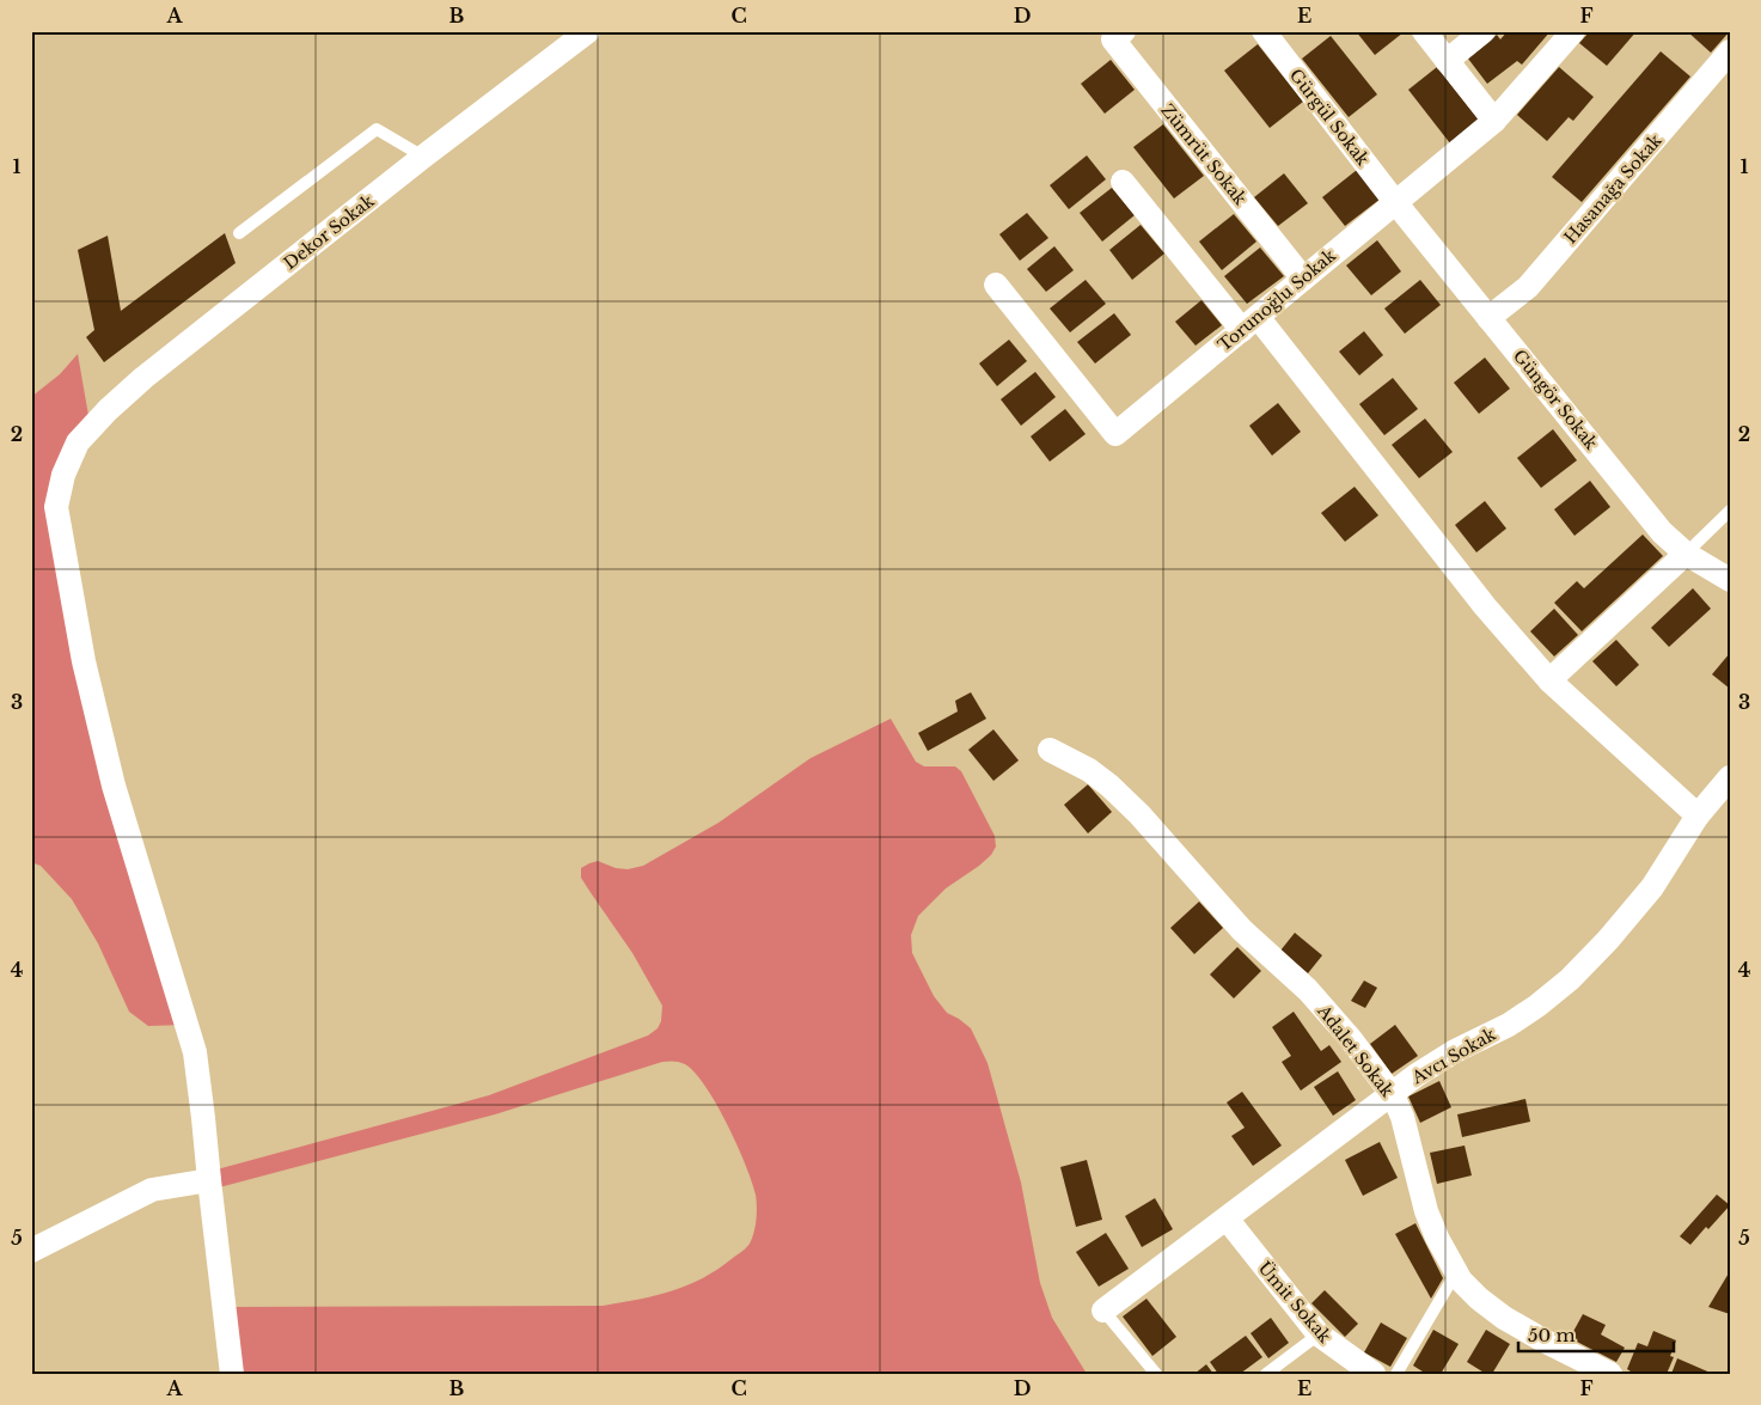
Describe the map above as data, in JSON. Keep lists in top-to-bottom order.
{
  "streets": {
    "street": [
      "Gürgül Sokak",
      "Zümrüt Sokak",
      "Hasanağa Sokak",
      "Dekor Sokak",
      "Torunoğlu Sokak",
      "Güngör Sokak",
      "Adalet Sokak",
      "Avcı Sokak",
      "Ümit Sokak"
    ]
  },
  "crossings": [
    ["Gürgül Sokak", "Torunoğlu Sokak"],
    ["Gürgül Sokak", "Güngör Sokak"],
    ["Zümrüt Sokak", "Torunoğlu Sokak"],
    ["Hasanağa Sokak", "Güngör Sokak"],
    ["Torunoğlu Sokak", "Güngör Sokak"],
    ["Adalet Sokak", "Avcı Sokak"],
    ["Avcı Sokak", "Ümit Sokak"]
  ],
  "scale_bar": "50 m",
  "grid": {
    "columns": [
      "A",
      "B",
      "C",
      "D",
      "E",
      "F"
    ],
    "rows": [
      "1",
      "2",
      "3",
      "4",
      "5"
    ]
  }
}
